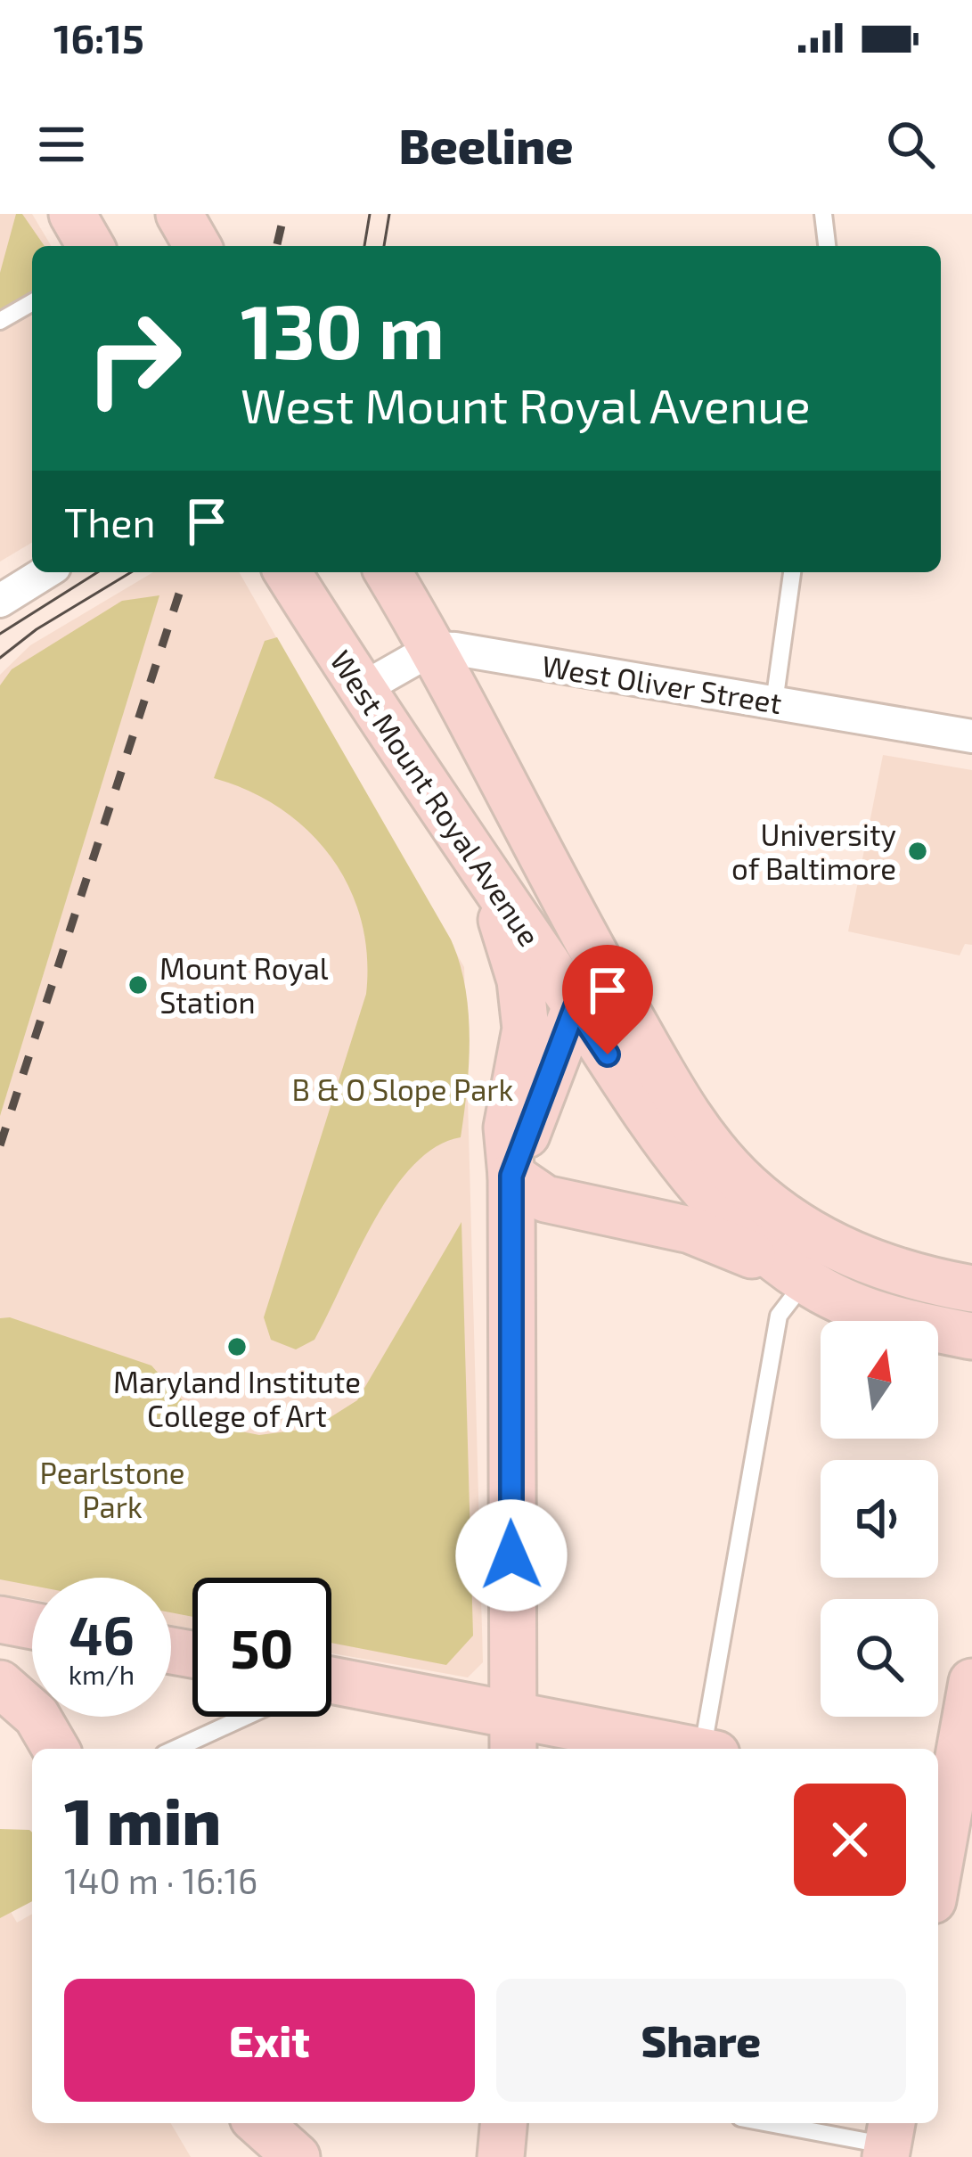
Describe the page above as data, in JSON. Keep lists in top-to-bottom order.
{
  "streets": {
    "main road": ["West Mount Royal Avenue"],
    "street": ["West Oliver Street"]
  },
  "crossings": [
    ["West Oliver Street", "West Mount Royal Avenue"]
  ],
  "parks": ["B & O Slope Park", "Pearlstone Park"],
  "places": ["University of Baltimore", "Mount Royal Station", "Maryland Institute College of Art"],
  "north": "top",
  "page": {
    "status": "16:15",
    "header": "Beeline",
    "turn": ["130 m", "West Mount Royal Avenue"],
    "then": "Then",
    "speed": "46 km/h",
    "limit": "50",
    "heading": ["1 min", "140 m · 16:16"],
    "buttons": ["Exit", "Share"]
  }
}
